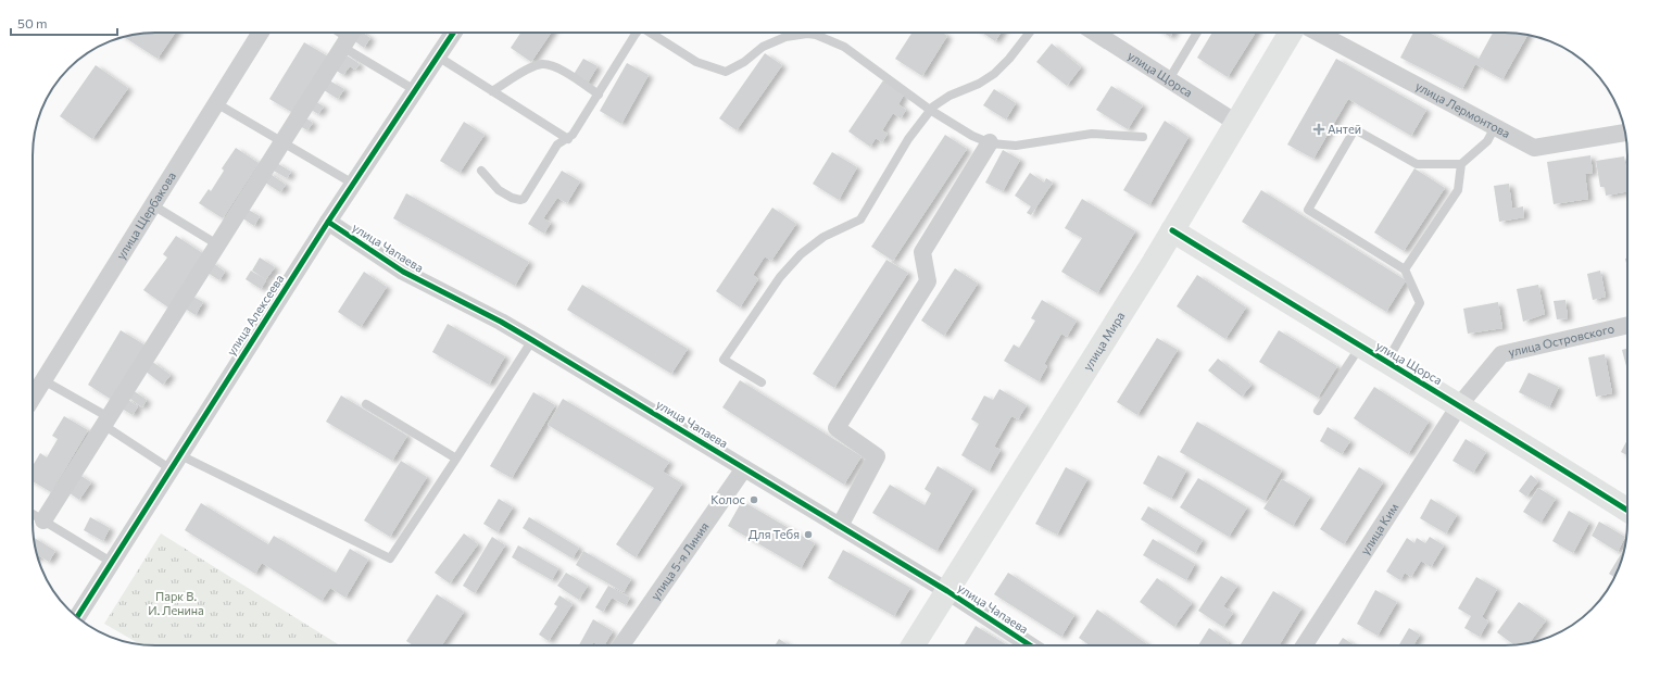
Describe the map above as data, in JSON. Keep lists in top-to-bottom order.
{
  "streets": {
    "main road": ["улица Щорса", "улица Мира"],
    "street": [
      "улица Лермонтова",
      "улица Щербакова",
      "улица Чапаева",
      "улица Алексеева",
      "улица Островского",
      "улица Ким",
      "улица 5-я Линия"
    ]
  },
  "crossings": [
    ["улица Щорса", "улица Островского"],
    ["улица Щорса", "улица Мира"],
    ["улица Щорса", "улица Ким"],
    ["улица Чапаева", "улица Алексеева"],
    ["улица Чапаева", "улица Мира"],
    ["улица Чапаева", "улица 5-я Линия"],
    ["улица Островского", "улица Ким"]
  ],
  "parks": ["Парк В. И. Ленина"],
  "places": {
    "health": ["Антей"],
    "other": ["Колос", "Для Тебя"]
  },
  "scale_bar": "50 m"
}
